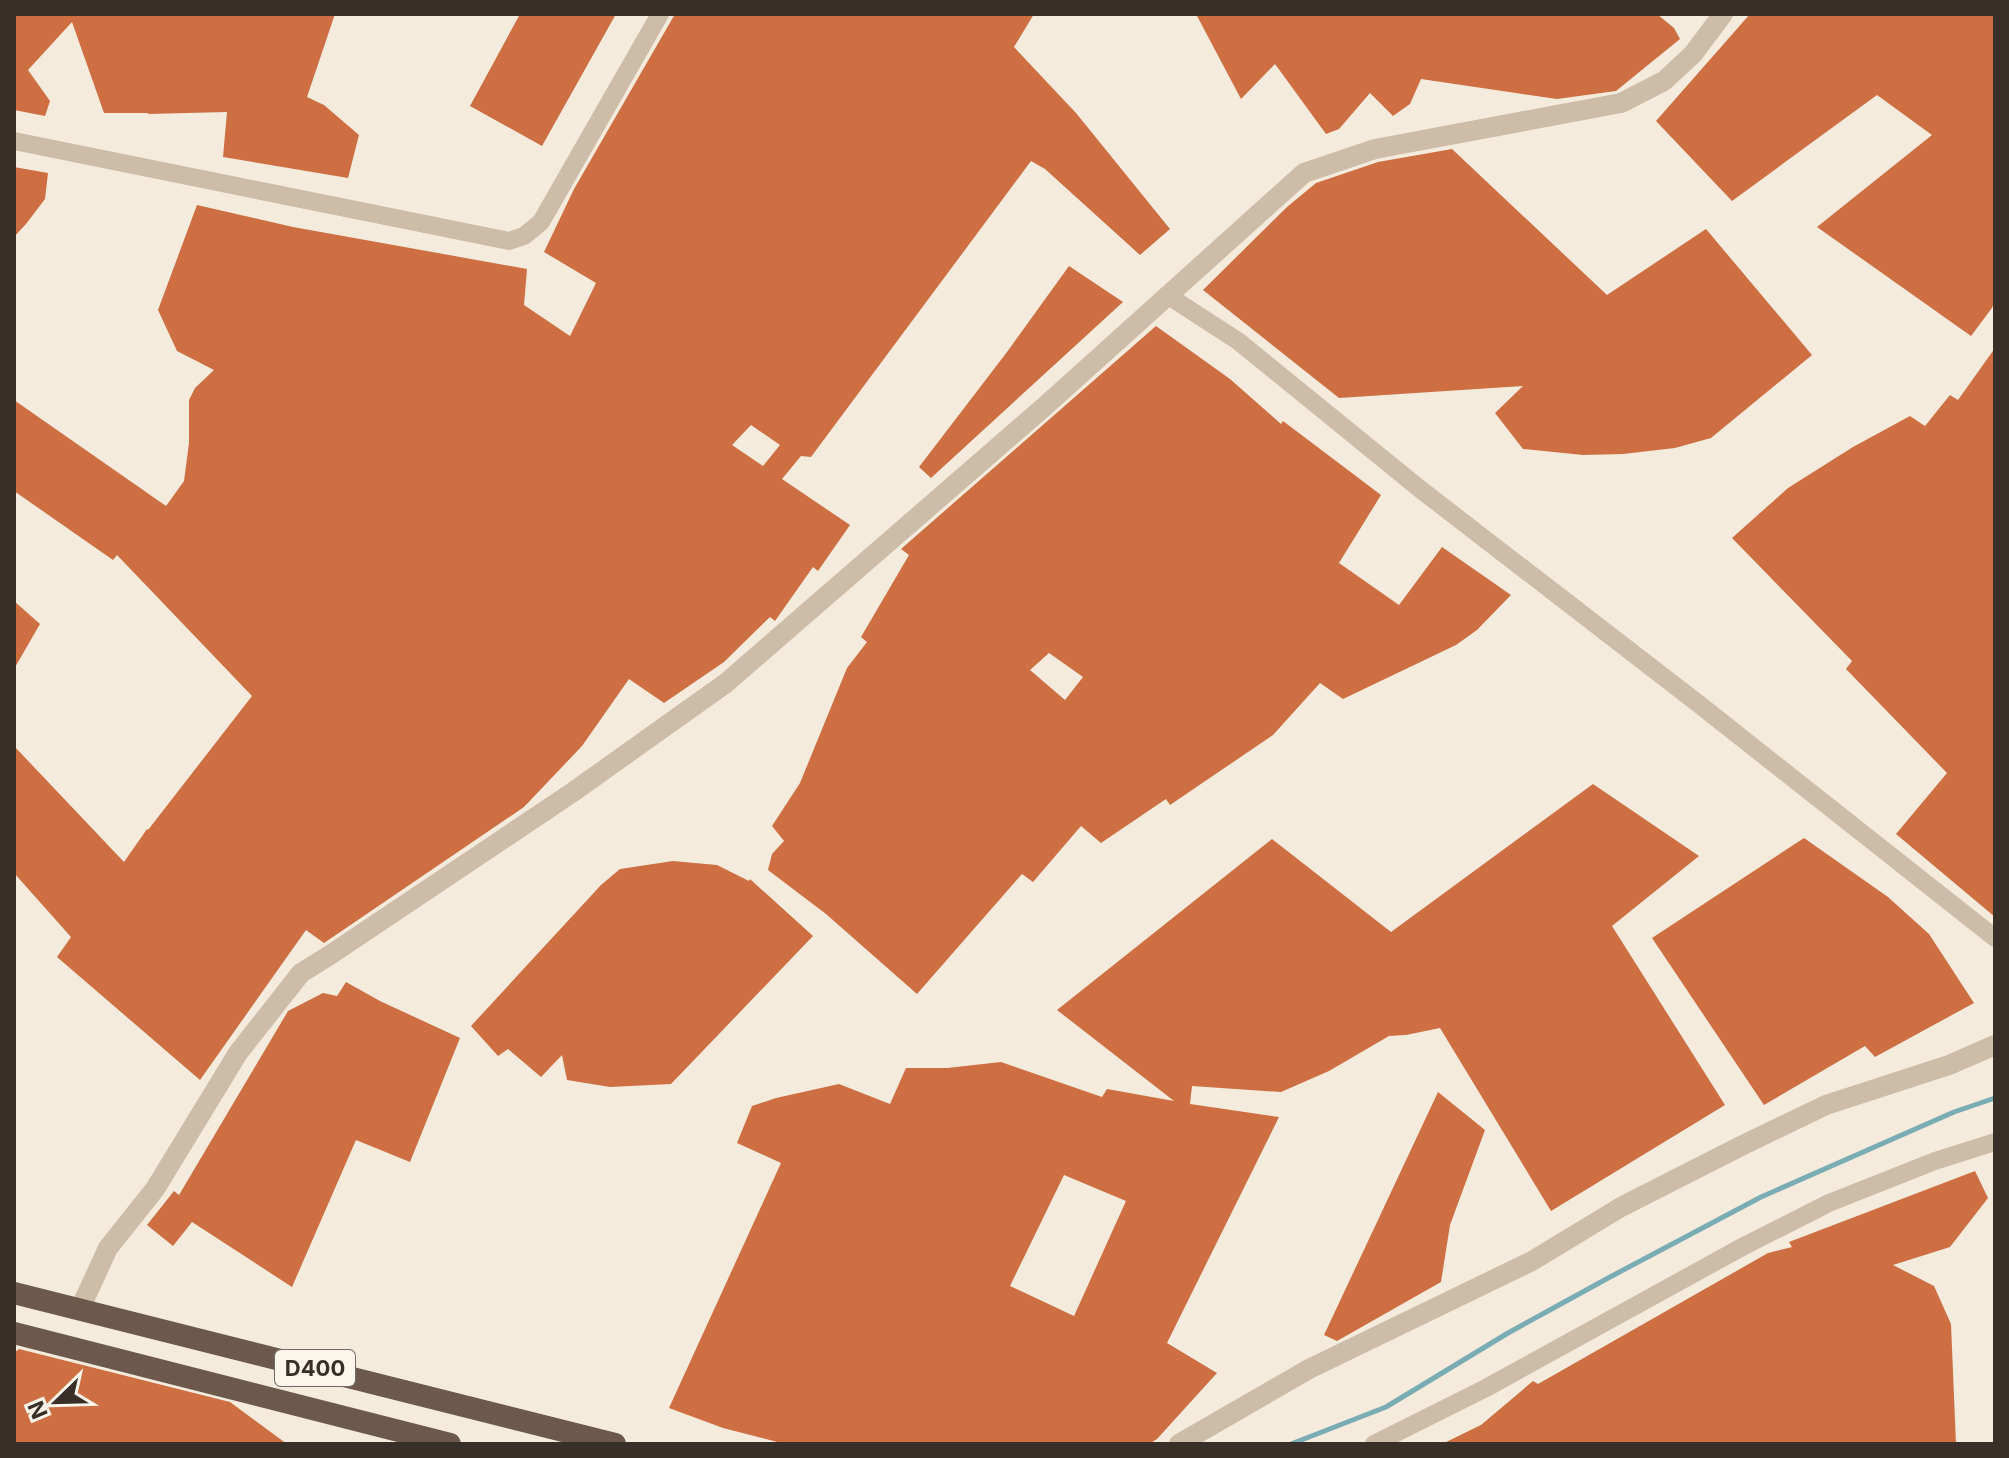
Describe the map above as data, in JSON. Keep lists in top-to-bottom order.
{
  "streets": {
    "highway": ["D400"]
  },
  "north": "bottom left"
}
